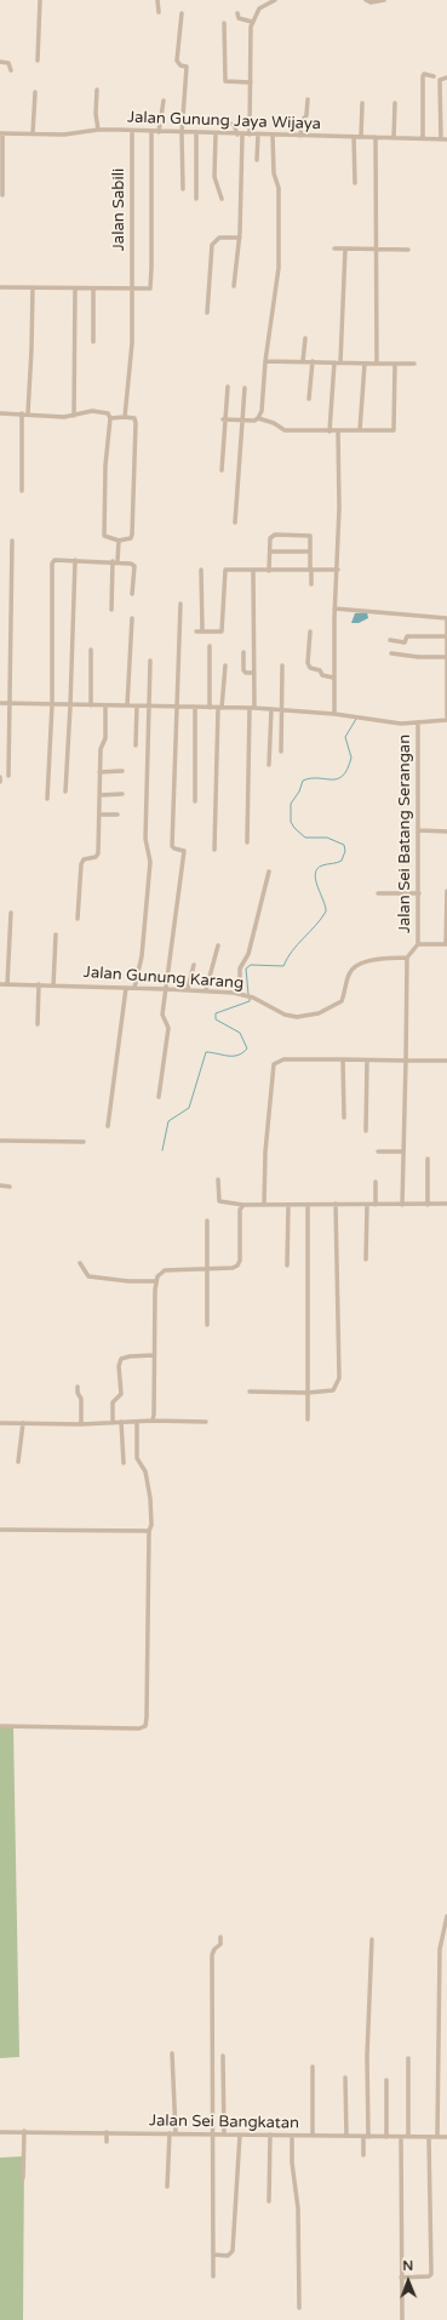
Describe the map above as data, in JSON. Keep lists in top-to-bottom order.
{
  "streets": {
    "street": [
      "Jalan Gunung Jaya Wijaya",
      "Jalan Sabili",
      "Jalan Sei Batang Serangan",
      "Jalan Gunung Karang",
      "Jalan Sei Bangkatan"
    ]
  },
  "crossings": [
    ["Jalan Gunung Jaya Wijaya", "Jalan Sabili"]
  ],
  "north": "top"
}
